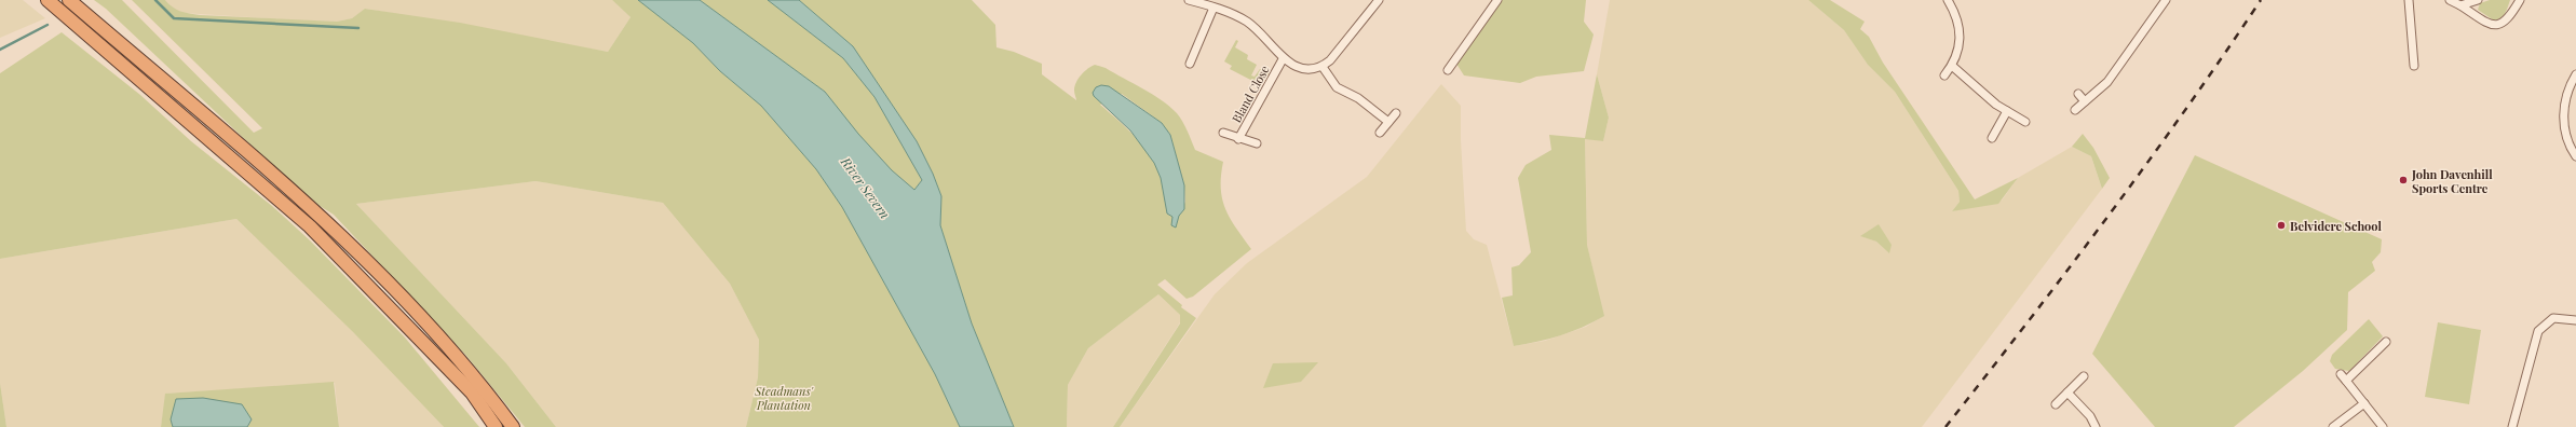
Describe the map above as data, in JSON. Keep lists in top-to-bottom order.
{
  "streets": {
    "street": ["Bland Close"]
  },
  "water": ["River Severn"],
  "parks": ["Steadmans' Plantation"],
  "places": ["John Davenhill Sports Centre", "Belvidere School"]
}
